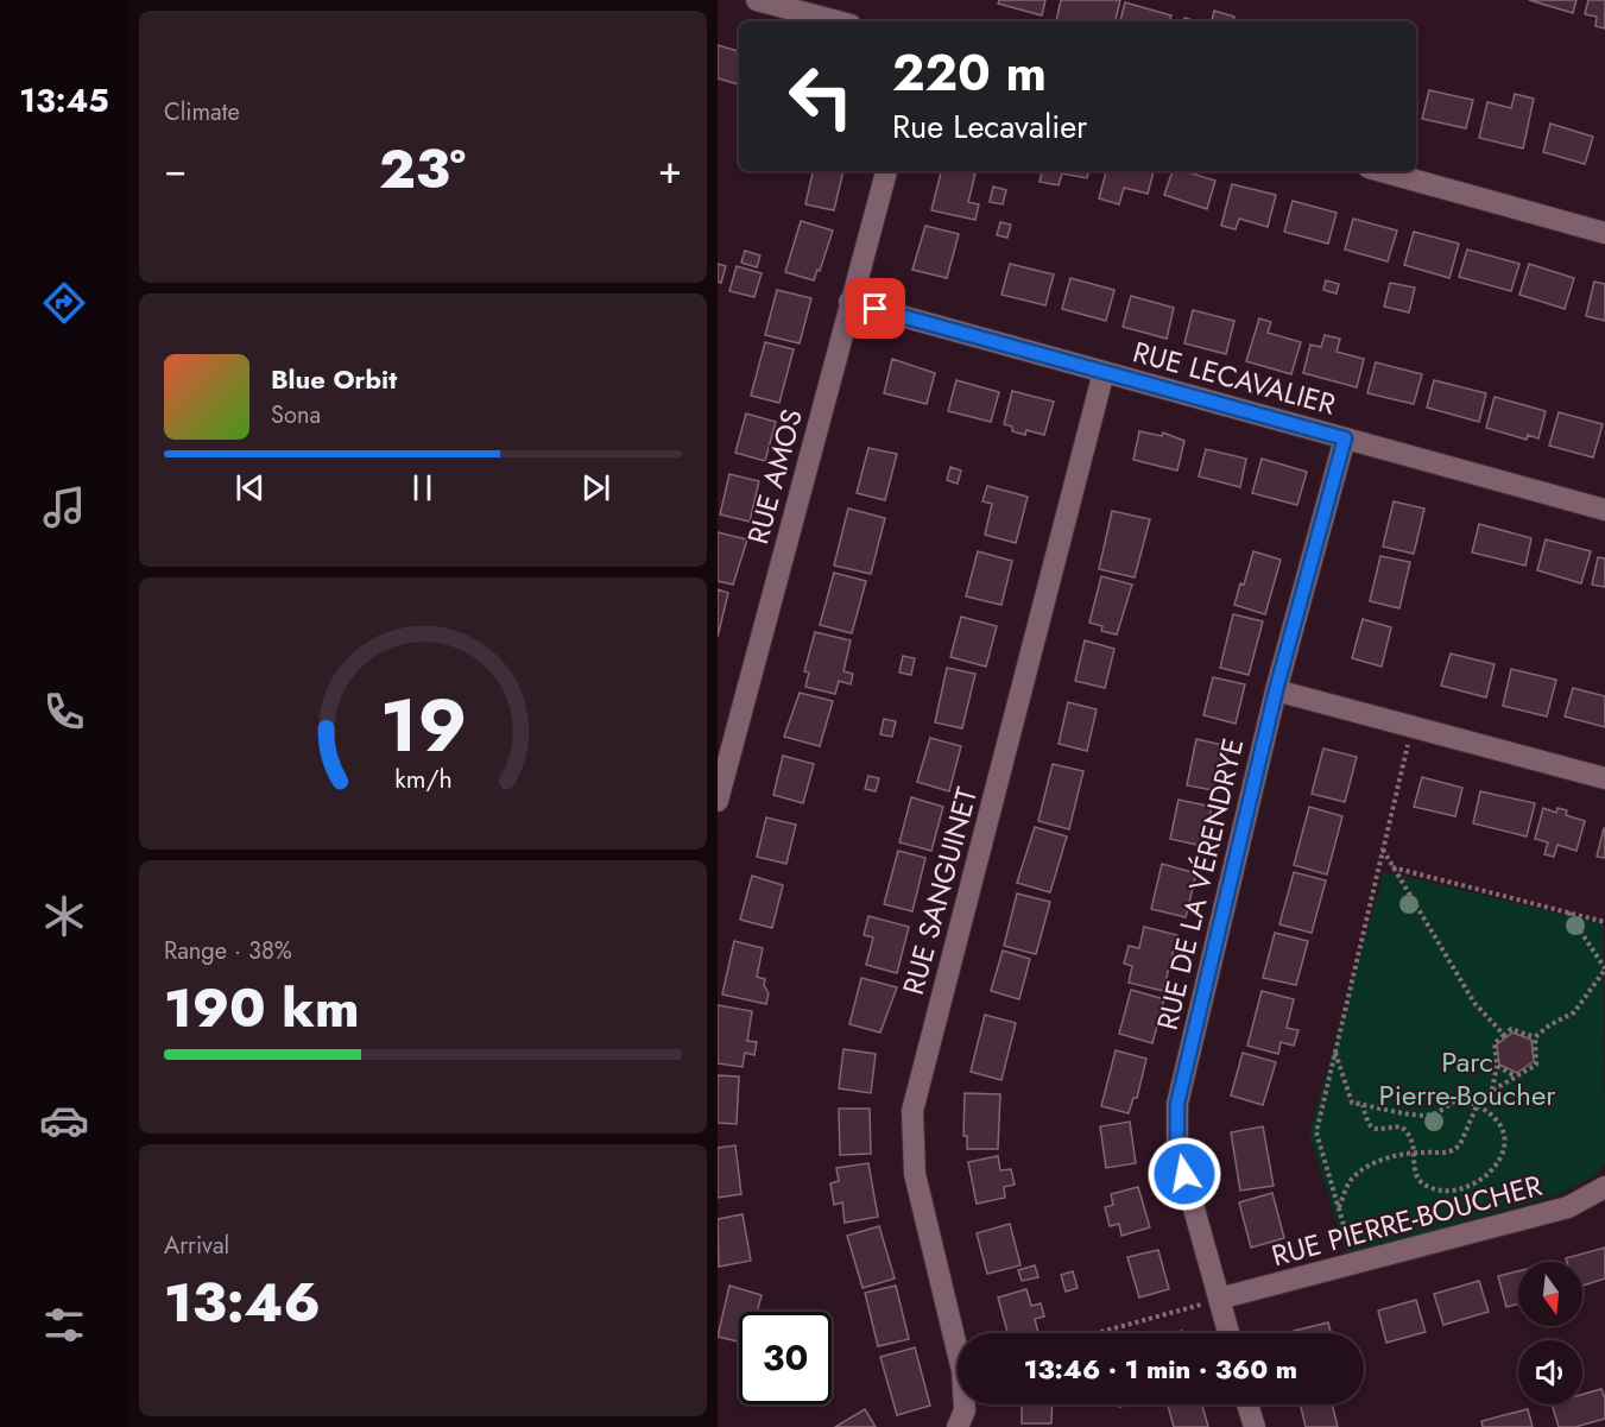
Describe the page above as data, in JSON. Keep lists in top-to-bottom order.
{
  "streets": {
    "street": [
      "RUE LECAVALIER",
      "RUE AMOS",
      "RUE DE LA VÉRENDRYE",
      "RUE SANGUINET",
      "RUE PIERRE-BOUCHER"
    ]
  },
  "crossings": [
    ["RUE LECAVALIER", "RUE AMOS"],
    ["RUE LECAVALIER", "RUE DE LA VÉRENDRYE"],
    ["RUE LECAVALIER", "RUE SANGUINET"],
    ["RUE DE LA VÉRENDRYE", "RUE PIERRE-BOUCHER"]
  ],
  "parks": ["Parc Pierre-Boucher"],
  "north": "bottom",
  "page": {
    "tabs": "13:45",
    "tile": [
      "Climate",
      ["Range · 38%", "190 km"],
      ["Arrival", "13:46"]
    ],
    "turn": ["220 m", "Rue Lecavalier"],
    "heat": ["−", "23°", "+"],
    "song": ["Blue Orbit", "Sona"],
    "limit": "30",
    "trip": "13:46 · 1 min · 360 m",
    "gauge": ["19", "km/h"]
  }
}
